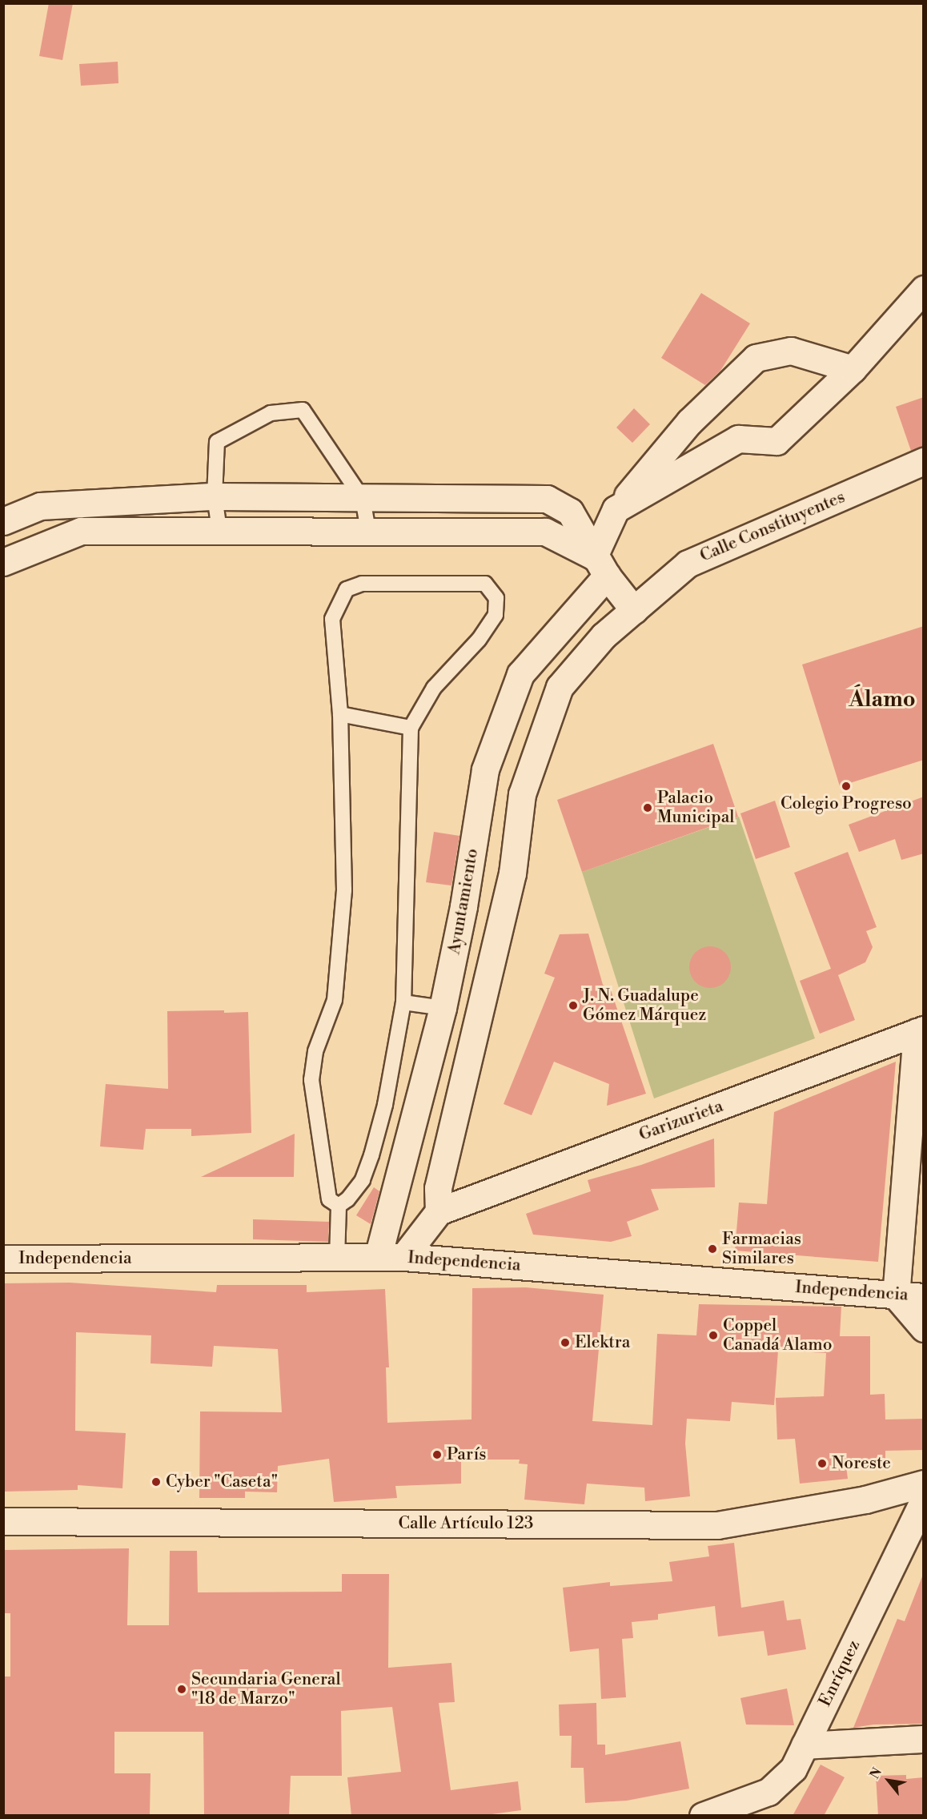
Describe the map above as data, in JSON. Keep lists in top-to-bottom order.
{
  "streets": {
    "street": [
      "Calle Constituyentes",
      "Ayuntamiento",
      "Garizurieta",
      "Independencia",
      "Calle Artículo 123",
      "Enríquez"
    ]
  },
  "crossings": [
    ["Ayuntamiento", "Independencia"]
  ],
  "districts": ["Álamo"],
  "places": [
    "Colegio Progreso",
    "Palacio Municipal",
    "J. N. Guadalupe Gómez Márquez",
    "Farmacias Similares",
    "Coppel Canadá Alamo",
    "Elektra",
    "París",
    "Noreste",
    "Cyber \"Caseta\"",
    "Secundaria General \"18 de Marzo\""
  ],
  "north": "top left"
}
